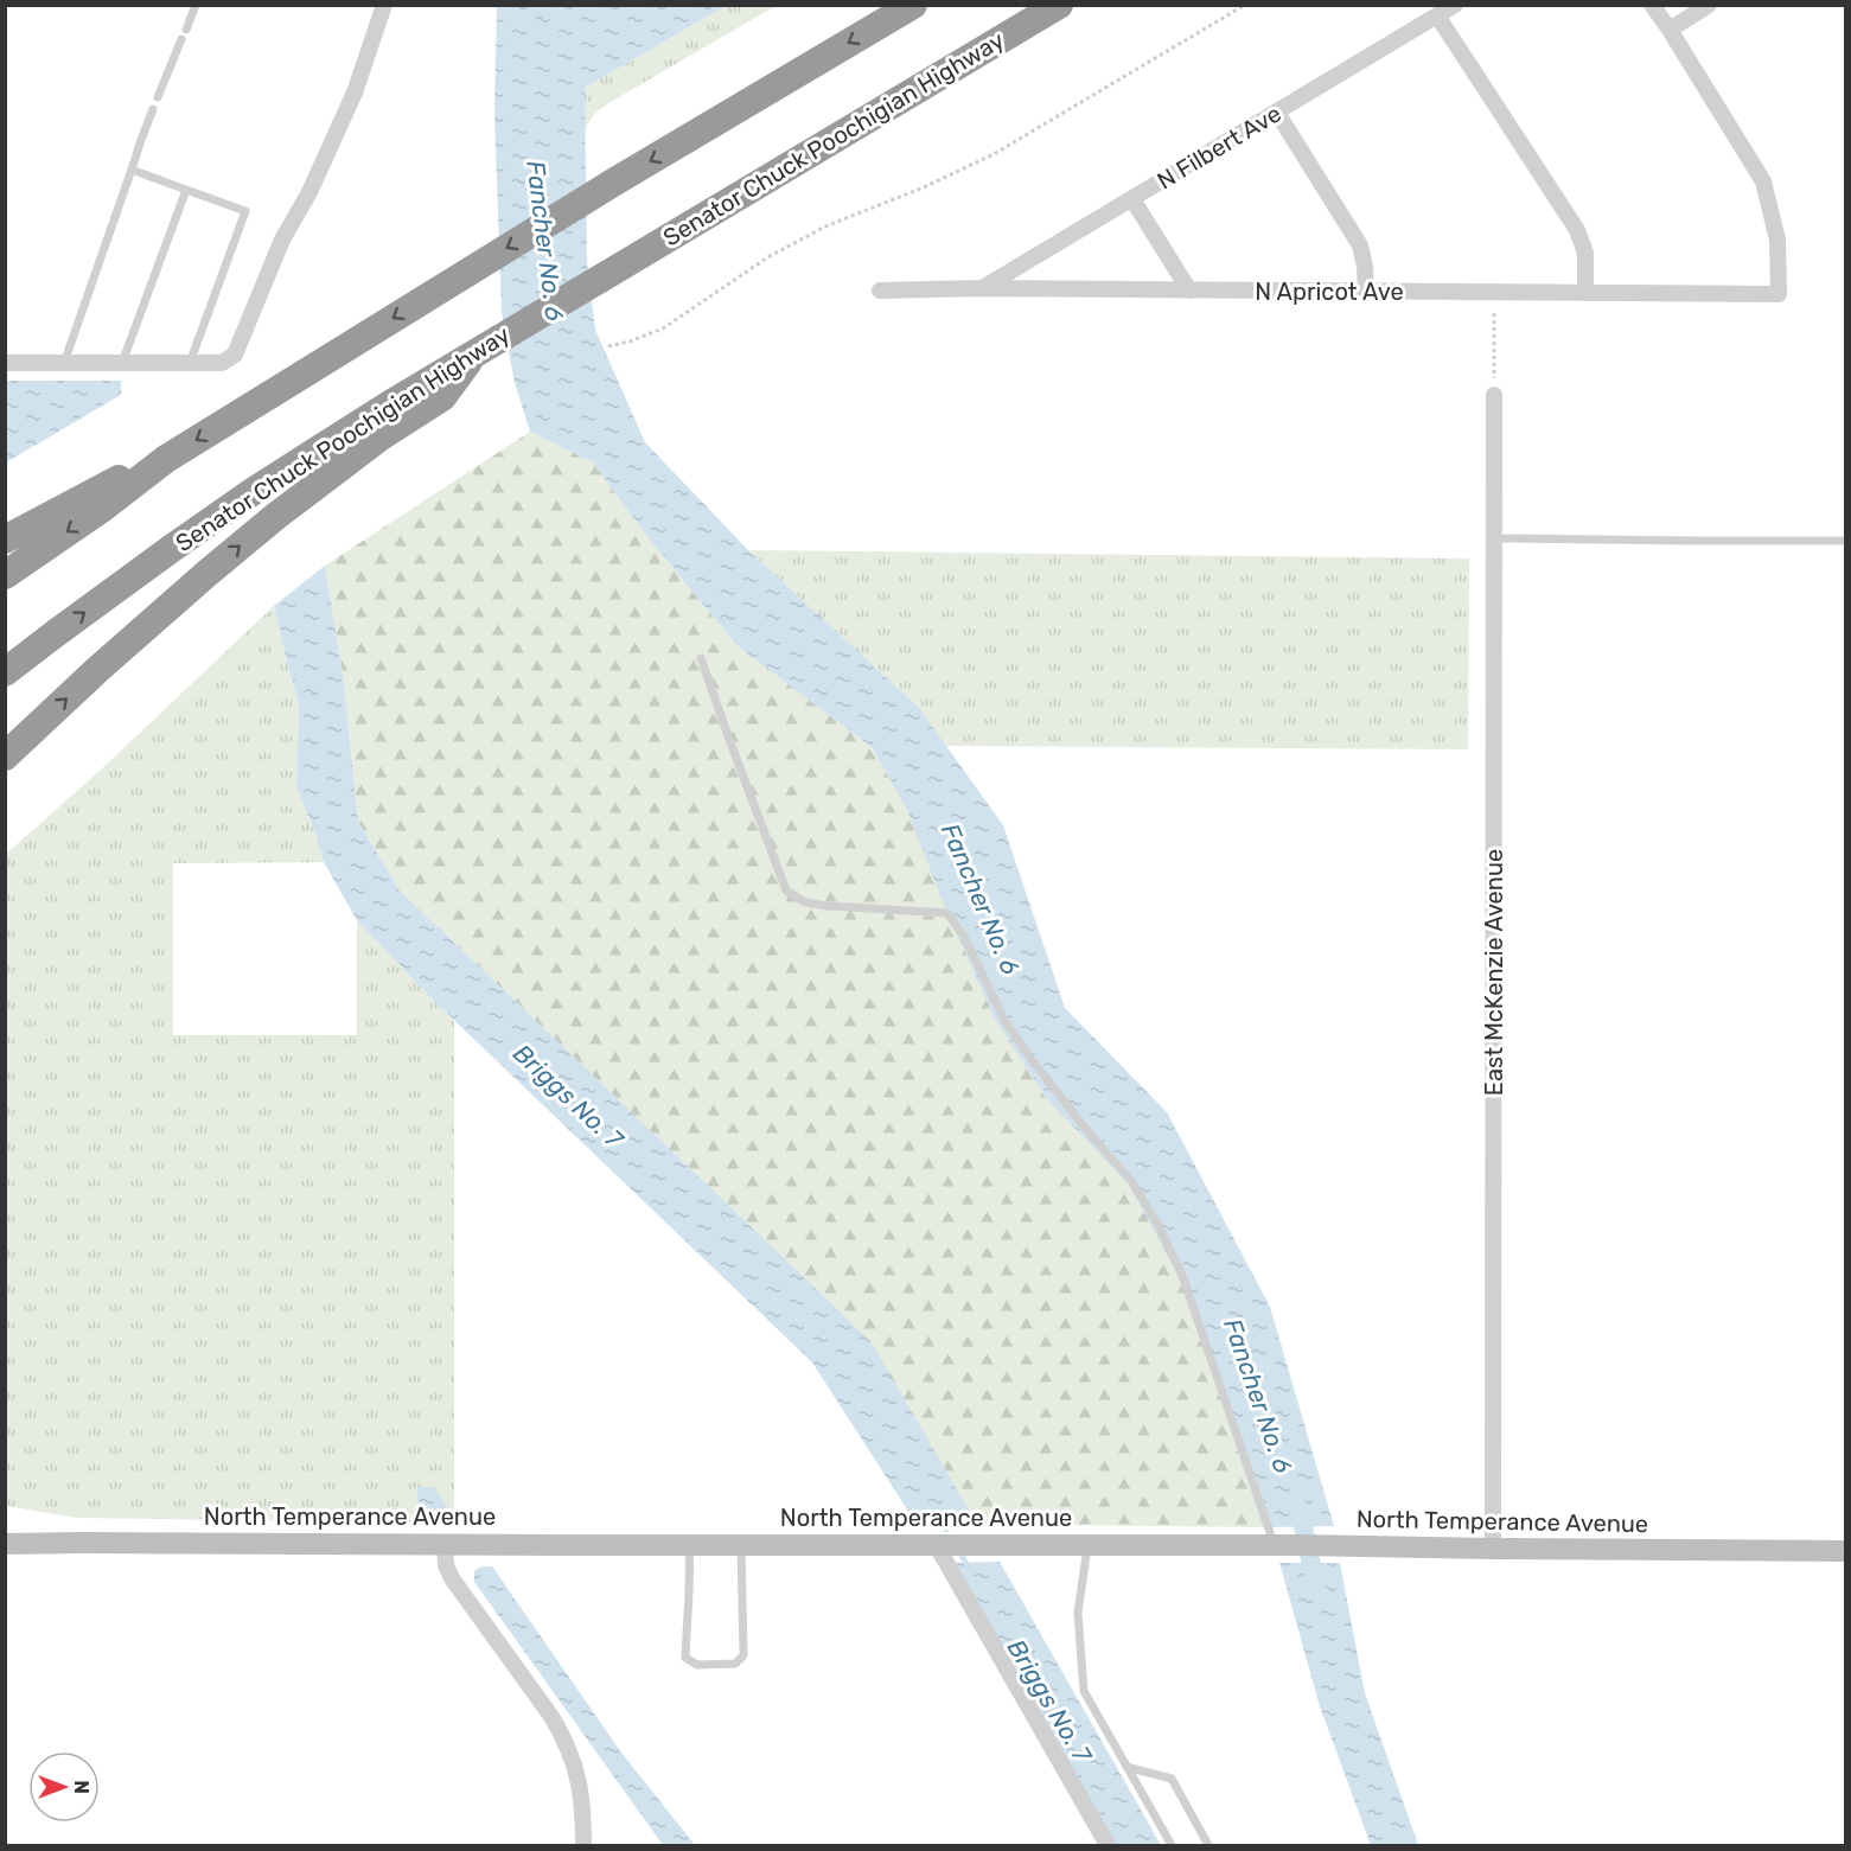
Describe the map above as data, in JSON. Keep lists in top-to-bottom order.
{
  "streets": {
    "highway": ["Senator Chuck Poochigian Highway"],
    "main road": ["North Temperance Avenue"],
    "street": ["N Filbert Ave", "N Apricot Ave", "East McKenzie Avenue"]
  },
  "crossings": [
    ["N Filbert Ave", "N Apricot Ave"],
    ["East McKenzie Avenue", "North Temperance Avenue"]
  ],
  "water": ["Fancher No. 6", "Briggs No. 7"],
  "north": "right"
}
